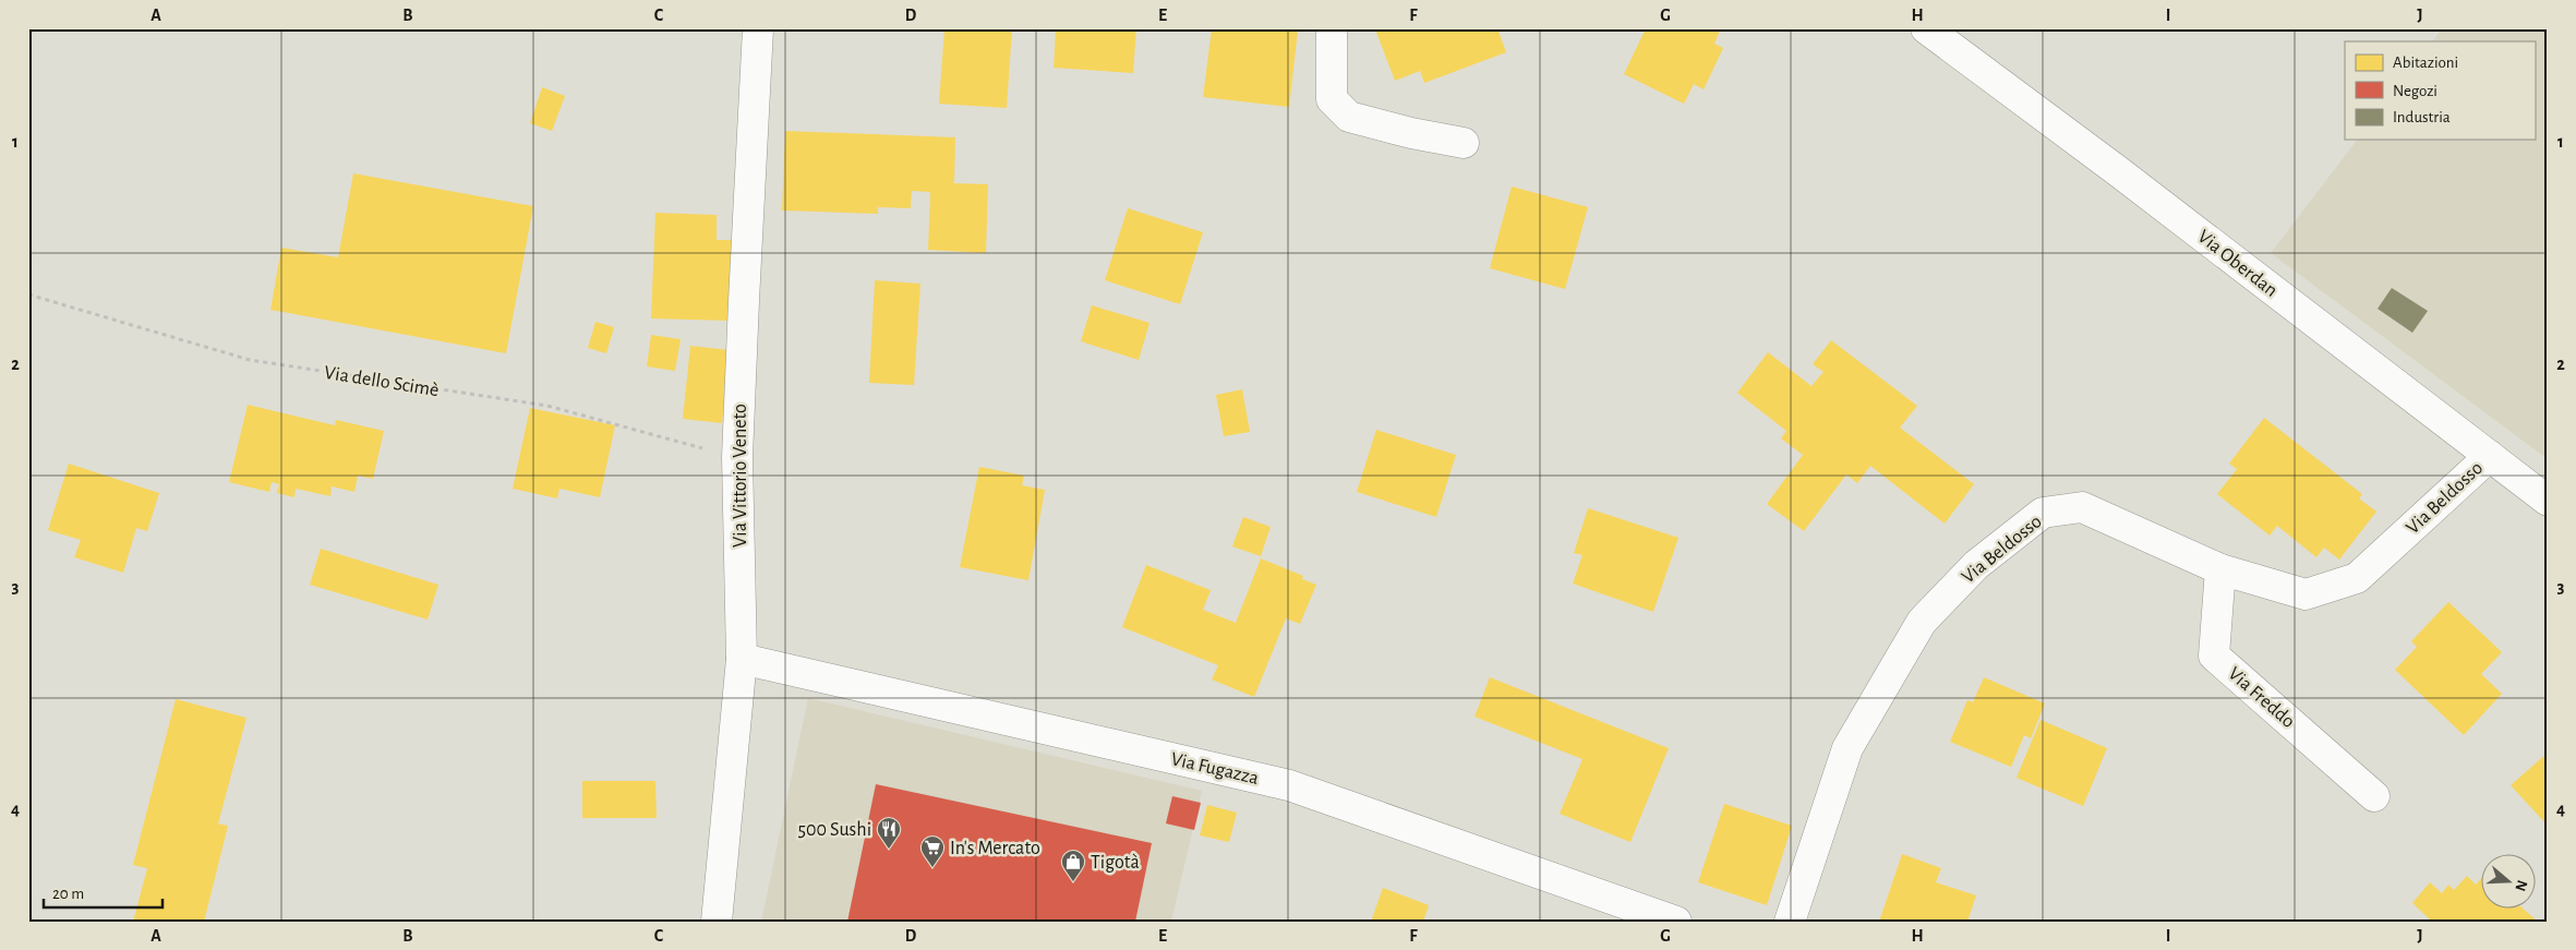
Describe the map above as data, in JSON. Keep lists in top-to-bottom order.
{
  "streets": {
    "street": [
      "Via Oberdan",
      "Via Vittorio Veneto",
      "Via Beldosso",
      "Via Freddo",
      "Via Fugazza"
    ],
    "path": ["Via dello Scimè"]
  },
  "crossings": [
    ["Via Oberdan", "Via Beldosso"],
    ["Via dello Scimè", "Via Vittorio Veneto"],
    ["Via Vittorio Veneto", "Via Fugazza"],
    ["Via Beldosso", "Via Freddo"]
  ],
  "places": {
    "restaurant": ["500 Sushi"],
    "supermarket": ["In's Mercato"],
    "shop": ["Tigotà"]
  },
  "legend": ["Abitazioni", "Negozi", "Industria"],
  "scale_bar": "20 m",
  "north": "right",
  "grid": {
    "columns": [
      "A",
      "B",
      "C",
      "D",
      "E",
      "F",
      "G",
      "H",
      "I",
      "J"
    ],
    "rows": [
      "1",
      "2",
      "3",
      "4"
    ]
  }
}
